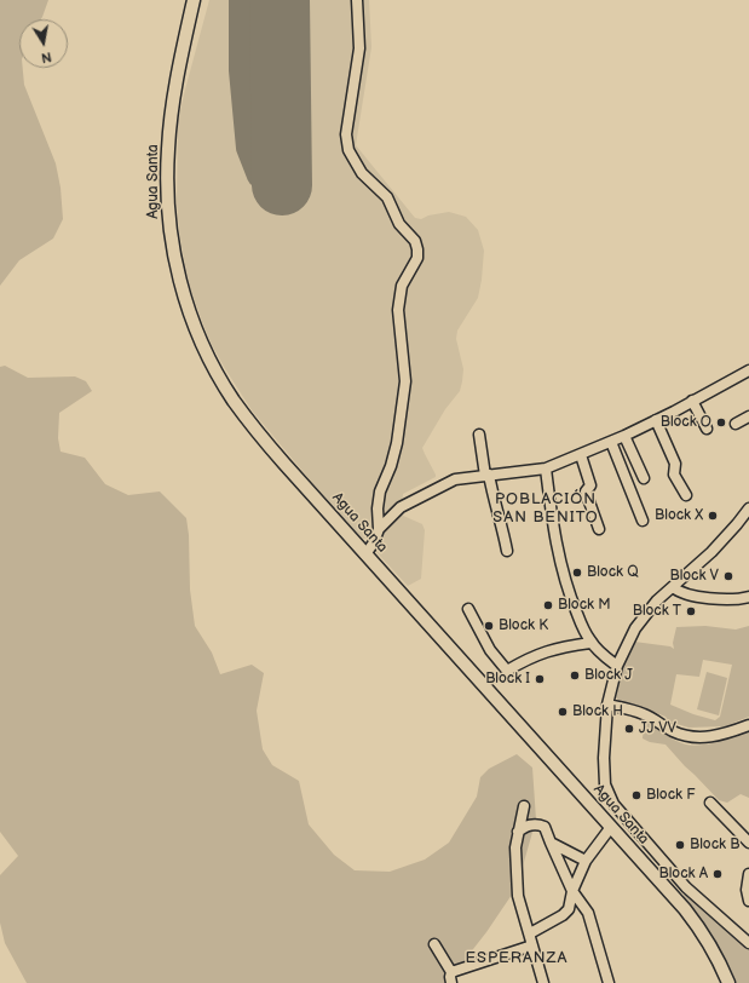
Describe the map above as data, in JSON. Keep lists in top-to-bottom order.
{
  "streets": {
    "main road": ["Agua Santa"]
  },
  "districts": ["POBLACIÓN SAN BENITO", "ESPERANZA"],
  "places": [
    "Block O",
    "Block X",
    "Block Q",
    "Block V",
    "Block M",
    "Block T",
    "Block K",
    "Block J",
    "Block I",
    "Block H",
    "JJ VV",
    "Block F",
    "Block B",
    "Block A"
  ],
  "north": "bottom"
}
